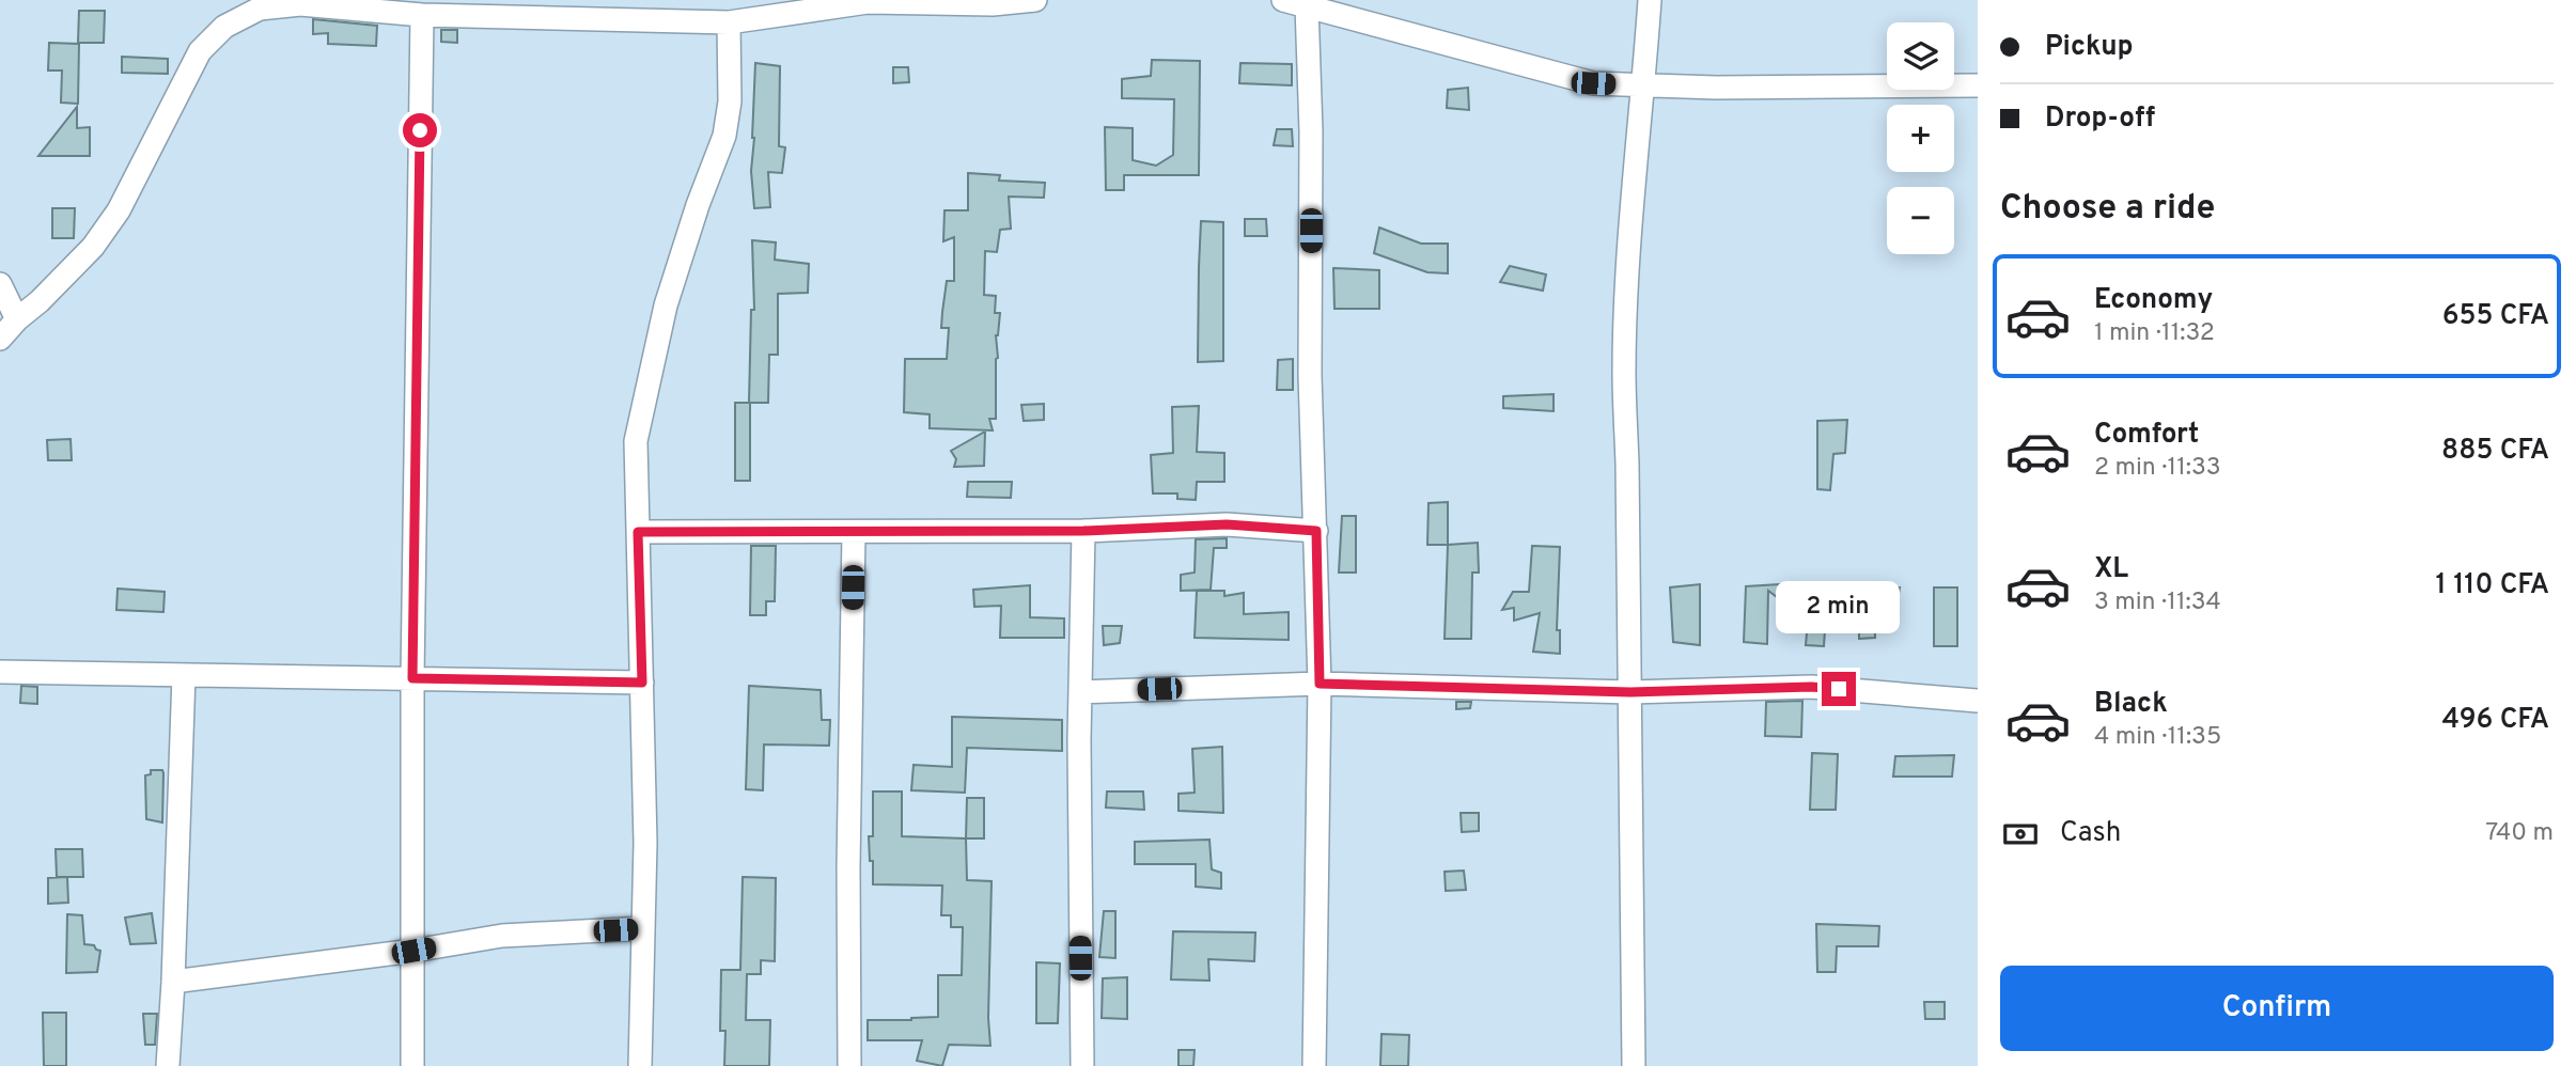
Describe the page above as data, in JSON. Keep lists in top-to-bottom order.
{
  "page": {
    "banner": ["Pickup", "Drop-off"],
    "map_buttons": ["+", "−"],
    "heading": "Choose a ride",
    "list": [
      {
        "name": "Economy",
        "note": "1 min · 11:32",
        "value": "655 CFA"
      },
      {
        "name": "Comfort",
        "note": "2 min · 11:33",
        "value": "885 CFA"
      },
      {
        "name": "XL",
        "note": "3 min · 11:34",
        "value": "1 110 CFA"
      },
      {
        "name": "Black",
        "note": "4 min · 11:35",
        "value": "496 CFA"
      }
    ],
    "bubble": "2 min",
    "pay": ["Cash", "740 m"],
    "buttons": "Confirm"
  }
}
